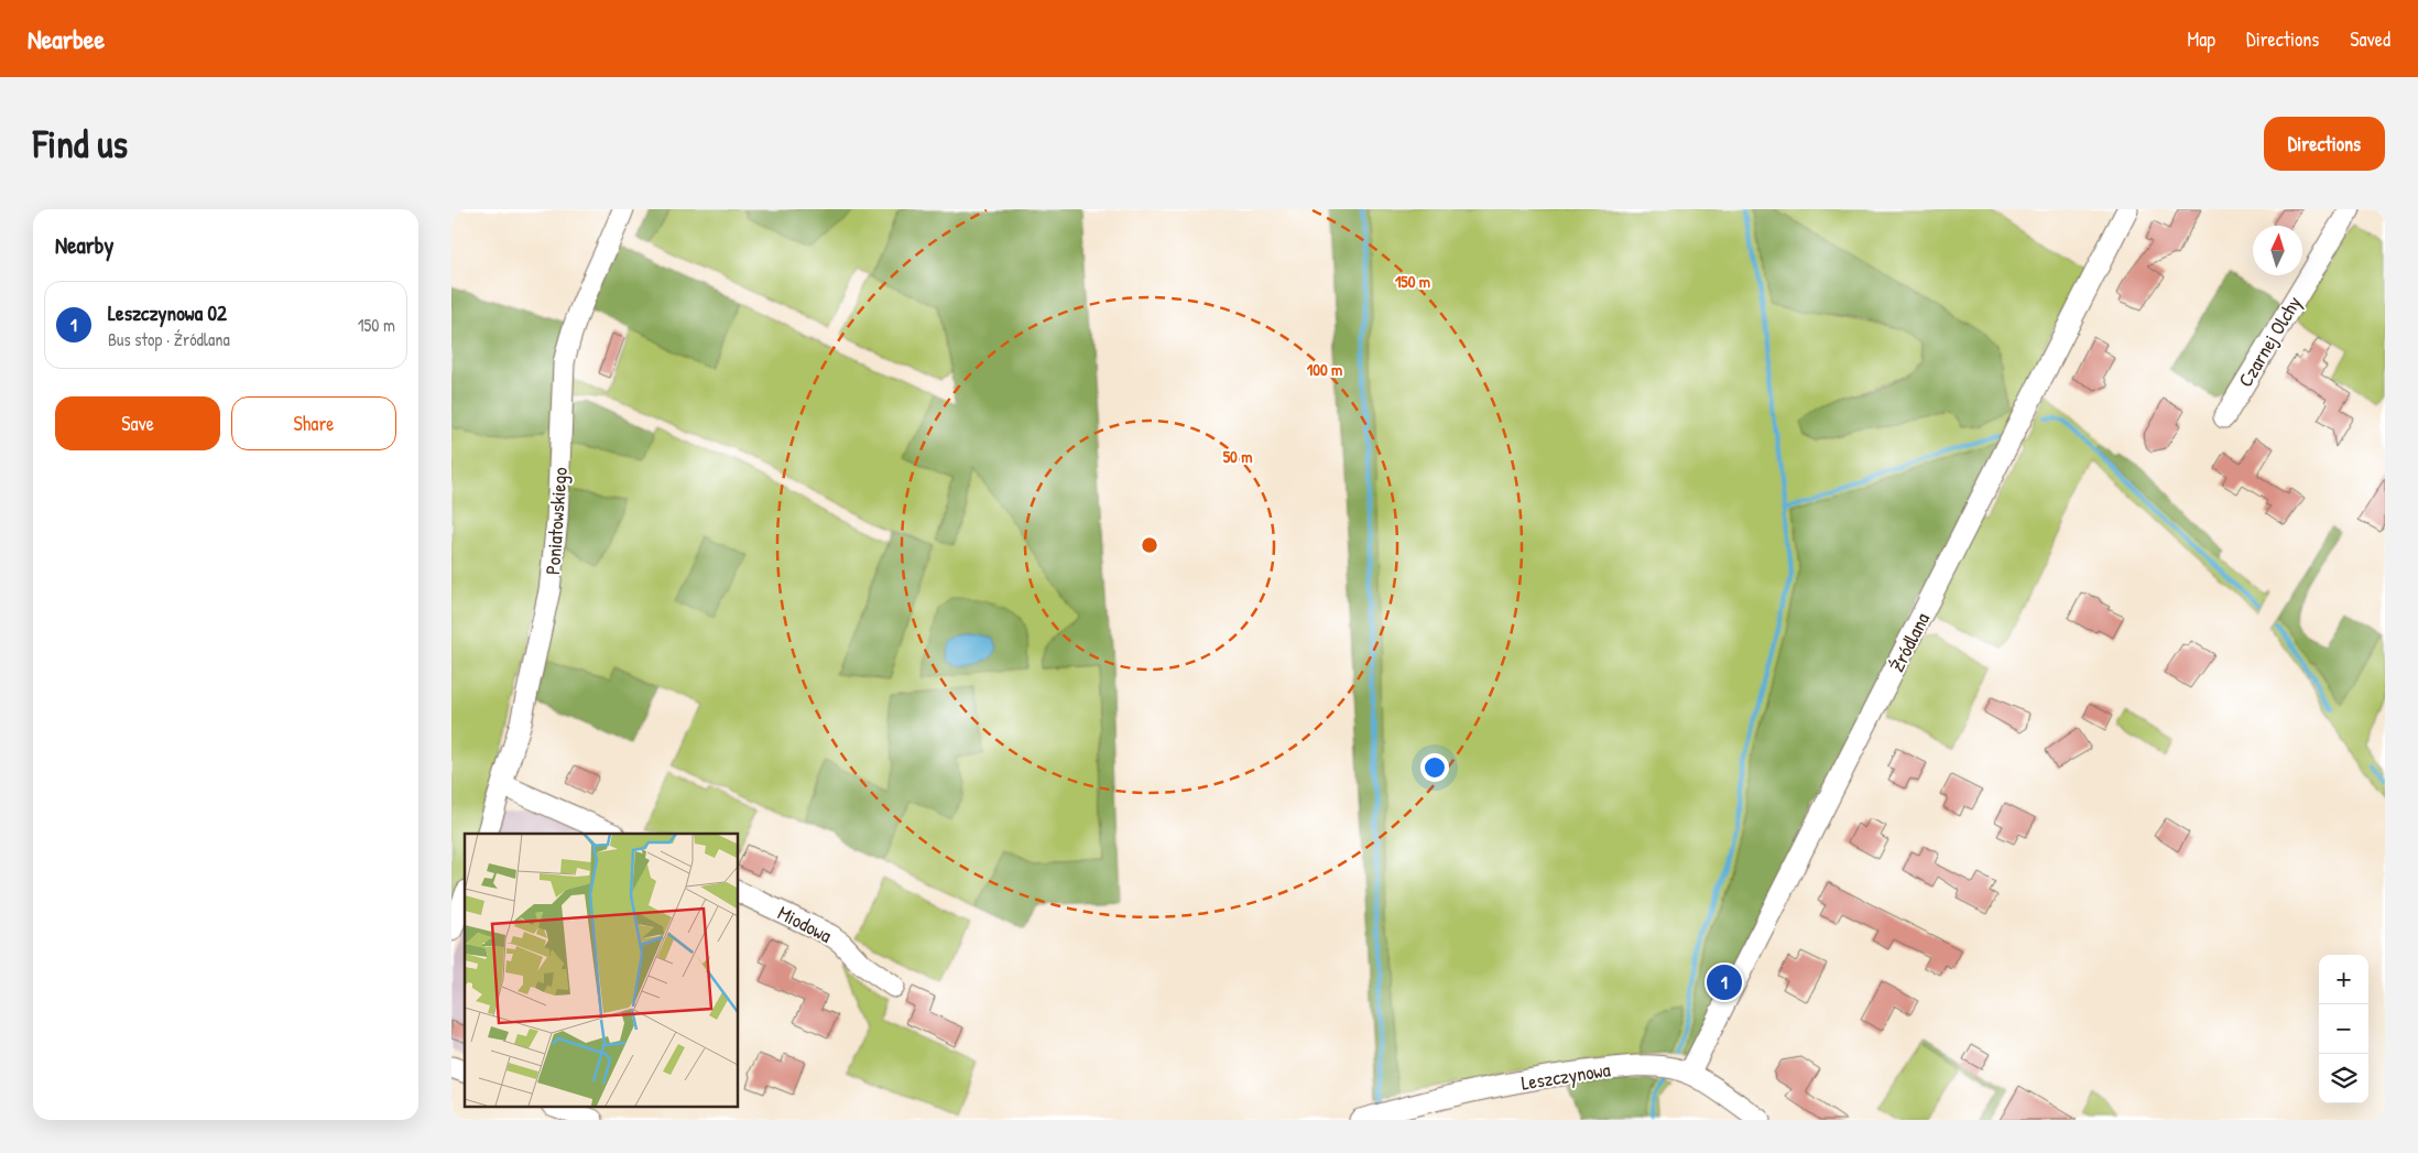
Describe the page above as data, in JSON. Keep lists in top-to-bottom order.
{
  "streets": {
    "street": [
      "Czarnej Olchy",
      "Poniatowskiego",
      "Źródlana",
      "Miodowa",
      "Leszczynowa"
    ]
  },
  "crossings": [
    ["Źródlana", "Leszczynowa"]
  ],
  "north": "top",
  "page": {
    "header": "Nearbee",
    "nav": ["Map", "Directions", "Saved"],
    "buttons": [
      "Directions",
      ["Save", "Share"]
    ],
    "title": "Find us",
    "heading": "Nearby",
    "list": [
      {
        "mark": "1",
        "name": "Leszczynowa 02",
        "note": "Bus stop · Źródlana",
        "value": "150 m"
      }
    ],
    "map_buttons": ["+", "−"],
    "pins": "1"
  },
  "rings": ["150 m", "100 m", "50 m"]
}
